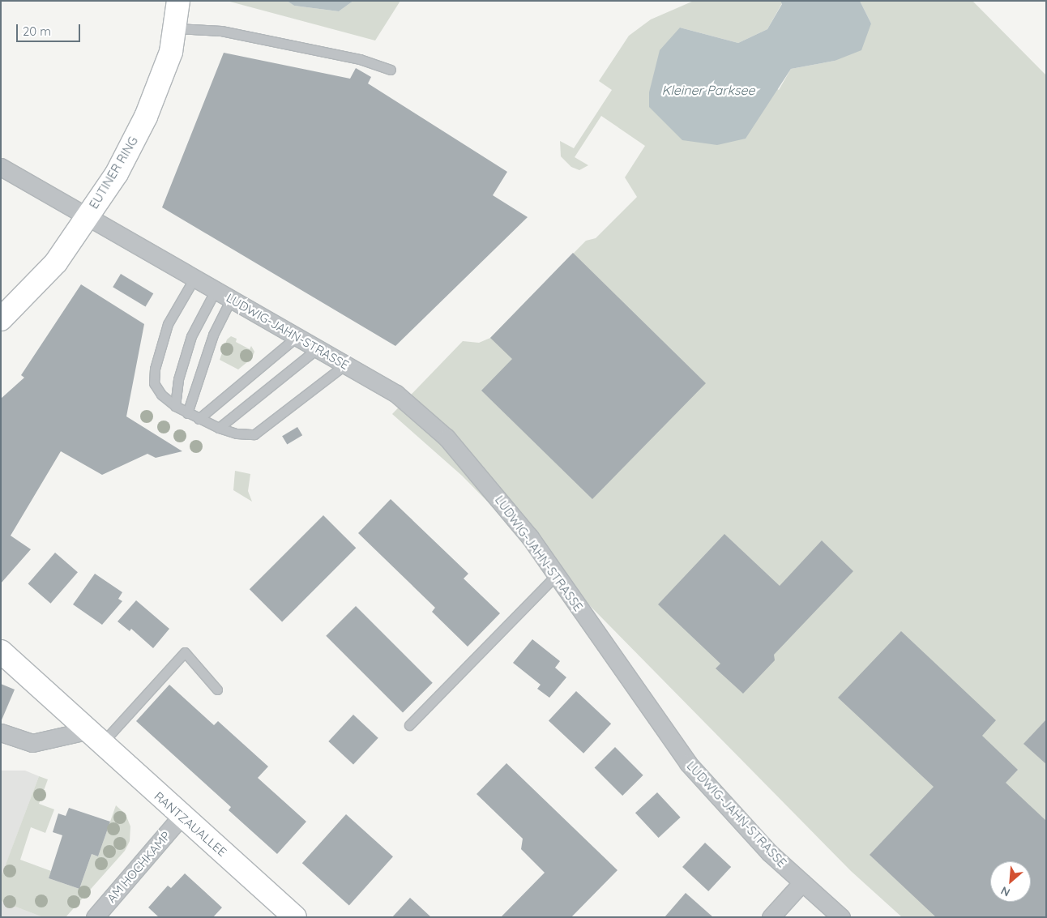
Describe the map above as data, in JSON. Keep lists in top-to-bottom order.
{
  "streets": {
    "main road": ["EUTINER RING", "RANTZAUALLEE"],
    "street": ["LUDWIG-JAHN-STRASSE", "AM HOCHKAMP"]
  },
  "crossings": [
    ["EUTINER RING", "LUDWIG-JAHN-STRASSE"],
    ["RANTZAUALLEE", "AM HOCHKAMP"]
  ],
  "water": ["Kleiner Parksee"],
  "scale_bar": "20 m",
  "north": "bottom left"
}
